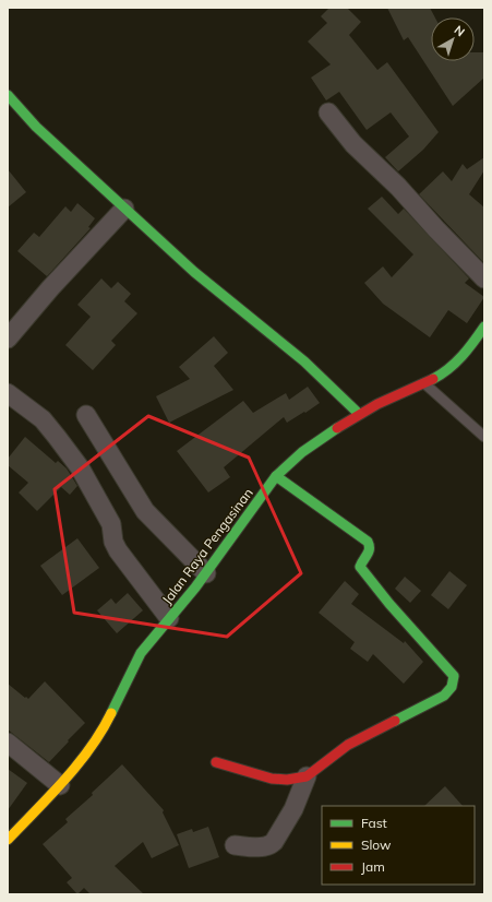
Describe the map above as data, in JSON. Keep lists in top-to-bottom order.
{
  "streets": {
    "street": ["Jalan Raya Pengasinan"]
  },
  "legend": ["Fast", "Slow", "Jam"],
  "north": "top right"
}
